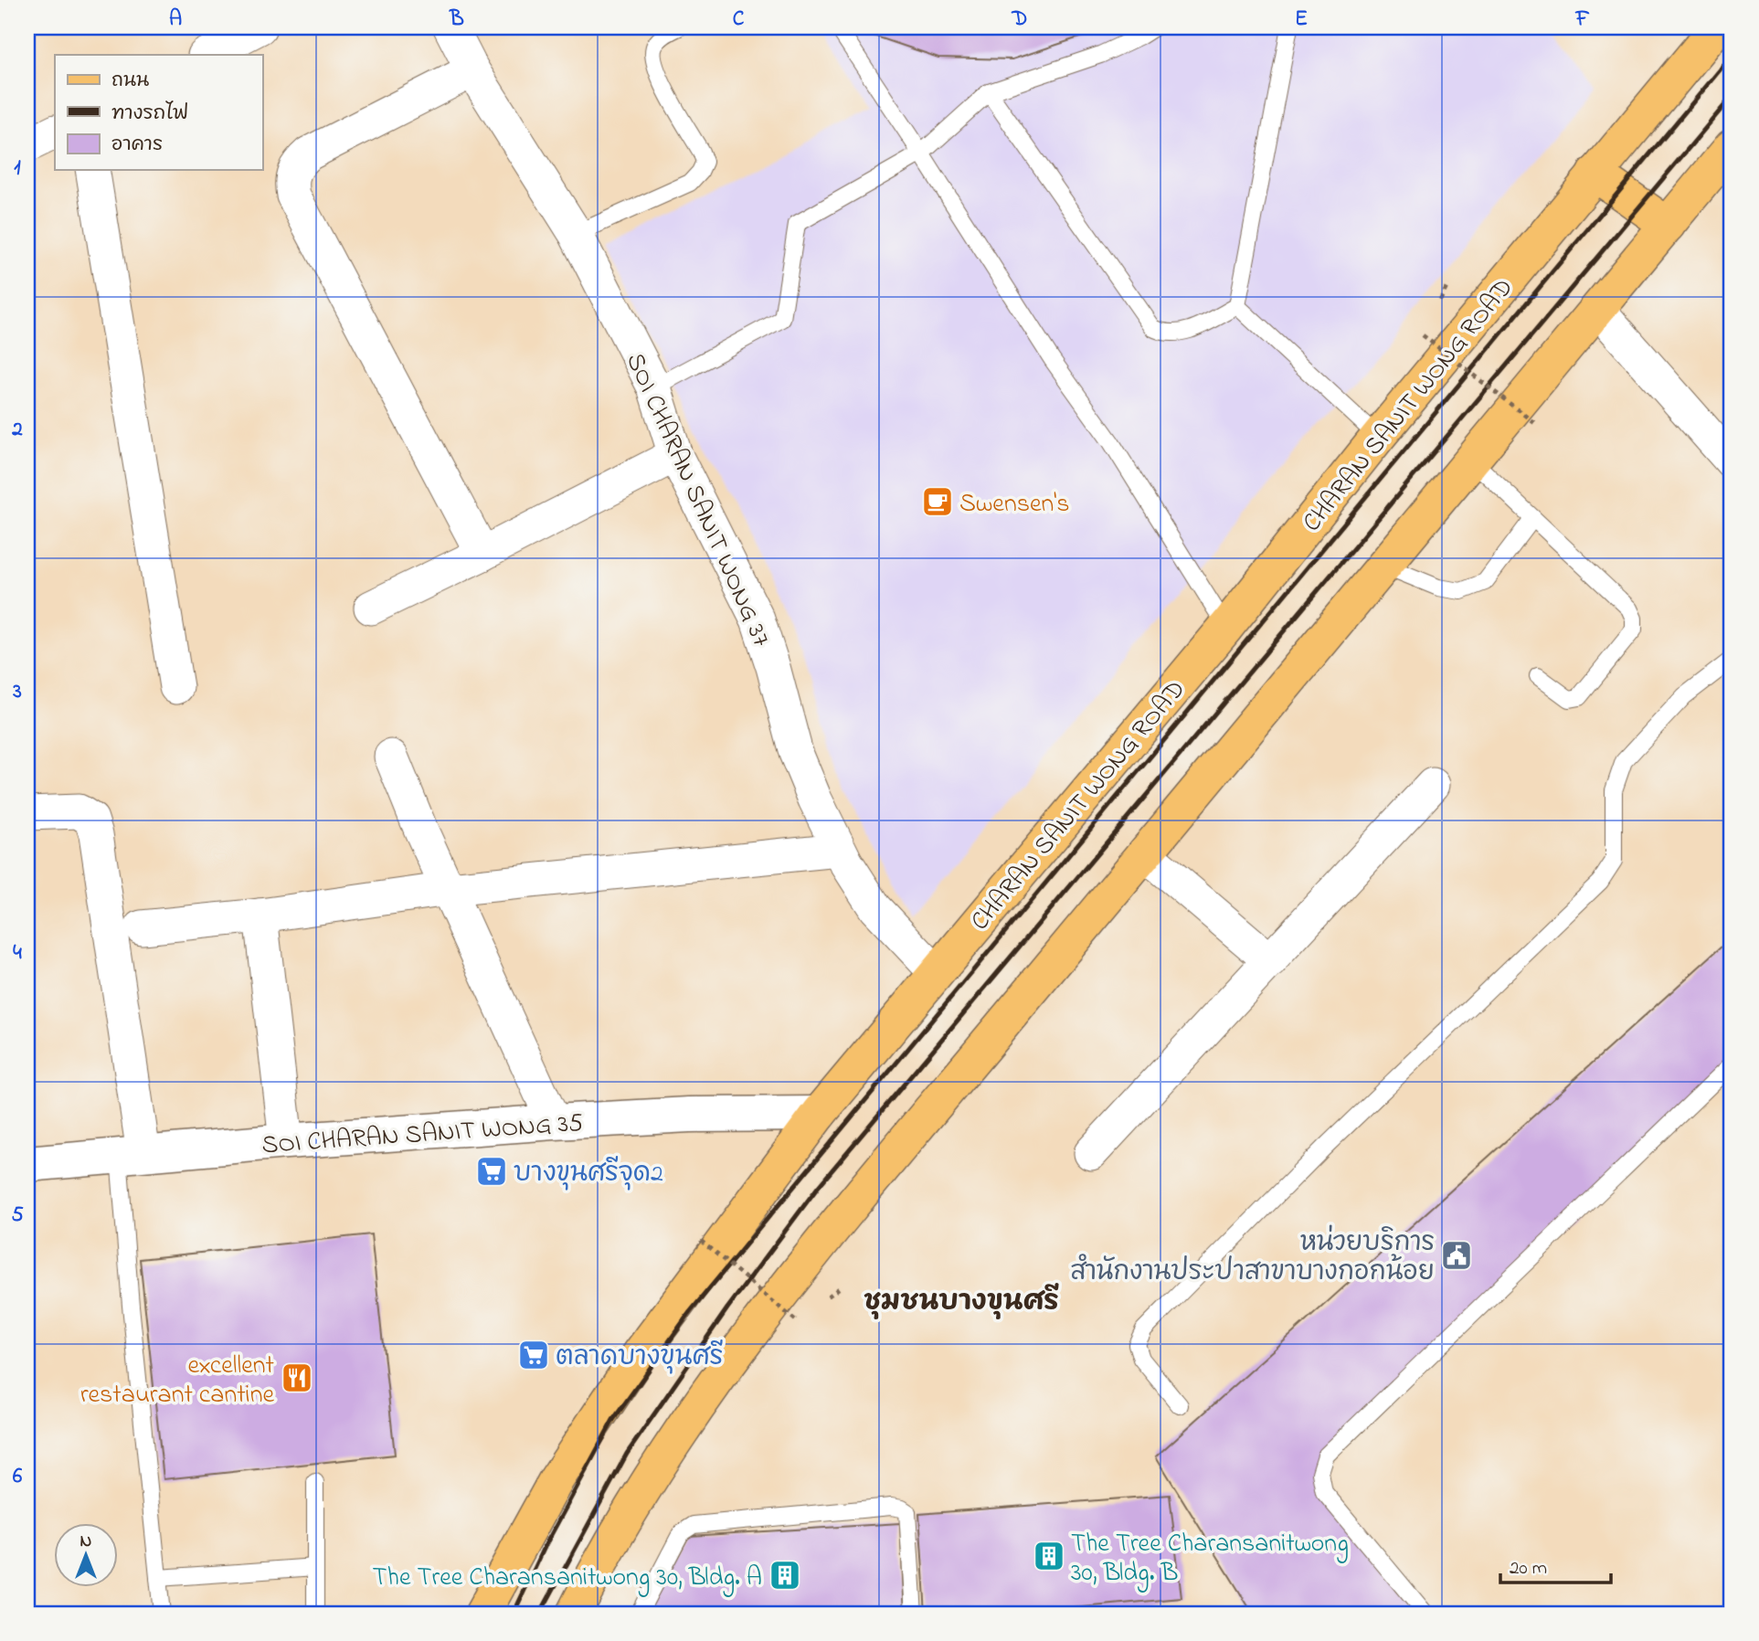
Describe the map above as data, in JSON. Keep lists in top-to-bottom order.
{
  "streets": {
    "main road": ["CHARAN SANIT WONG ROAD"],
    "street": ["SOI CHARAN SANIT WONG 37", "SOI CHARAN SANIT WONG 35"]
  },
  "crossings": [
    ["CHARAN SANIT WONG ROAD", "SOI CHARAN SANIT WONG 37"],
    ["CHARAN SANIT WONG ROAD", "SOI CHARAN SANIT WONG 35"]
  ],
  "districts": ["ชุมชนบางขุนศรี"],
  "places": {
    "cafe": ["Swensen's"],
    "supermarket": ["บางขุนศรีจุด2", "ตลาดบางขุนศรี"],
    "public building": ["หน่วยบริการ สำนักงานประปาสาขาบางกอกน้อย"],
    "restaurant": ["excellent restaurant cantine"],
    "building": ["The Tree Charansanitwong 30, Bldg. B", "The Tree Charansanitwong 30, Bldg. A"]
  },
  "legend": ["ถนน", "ทางรถไฟ", "อาคาร"],
  "scale_bar": "20 m",
  "north": "top",
  "grid": {
    "columns": [
      "A",
      "B",
      "C",
      "D",
      "E",
      "F"
    ],
    "rows": [
      "1",
      "2",
      "3",
      "4",
      "5",
      "6"
    ]
  }
}
